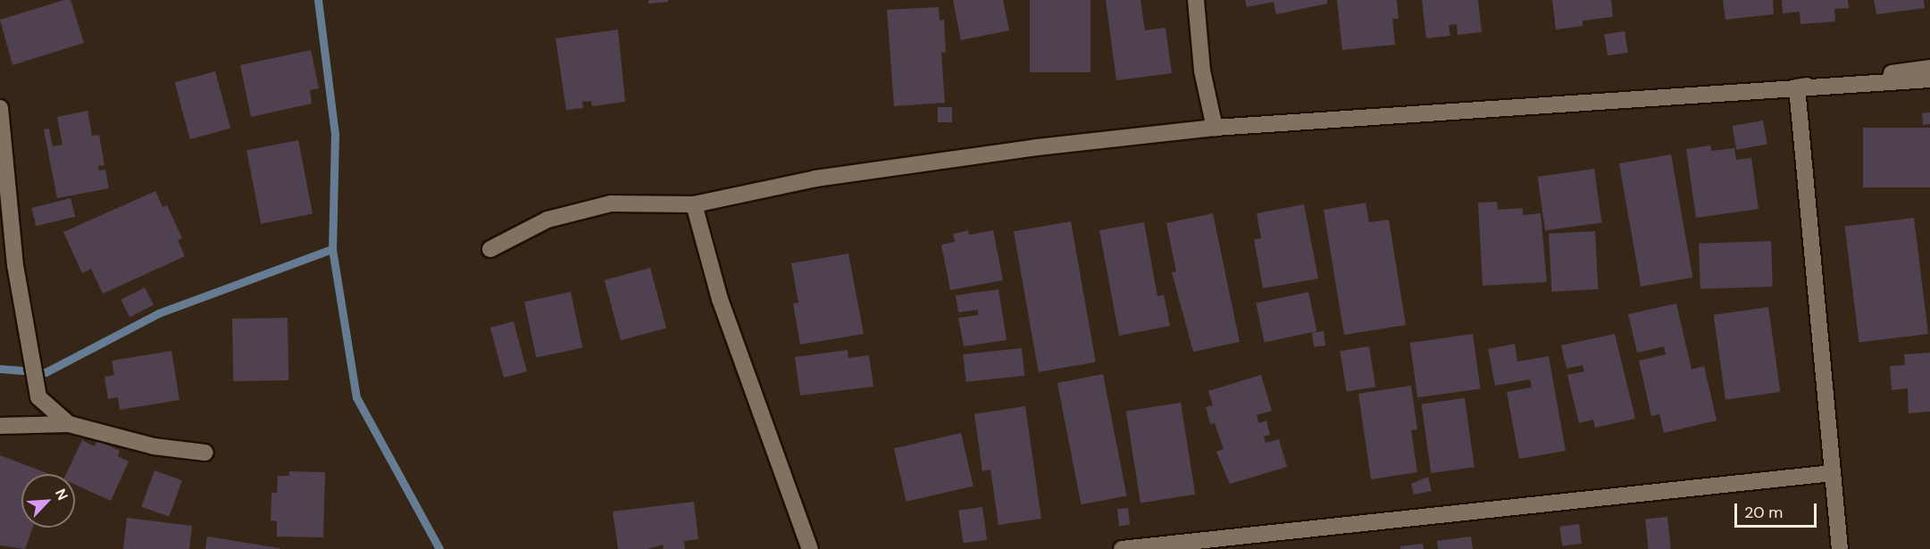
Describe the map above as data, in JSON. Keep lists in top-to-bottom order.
{
  "scale_bar": "20 m",
  "north": "top right"
}
